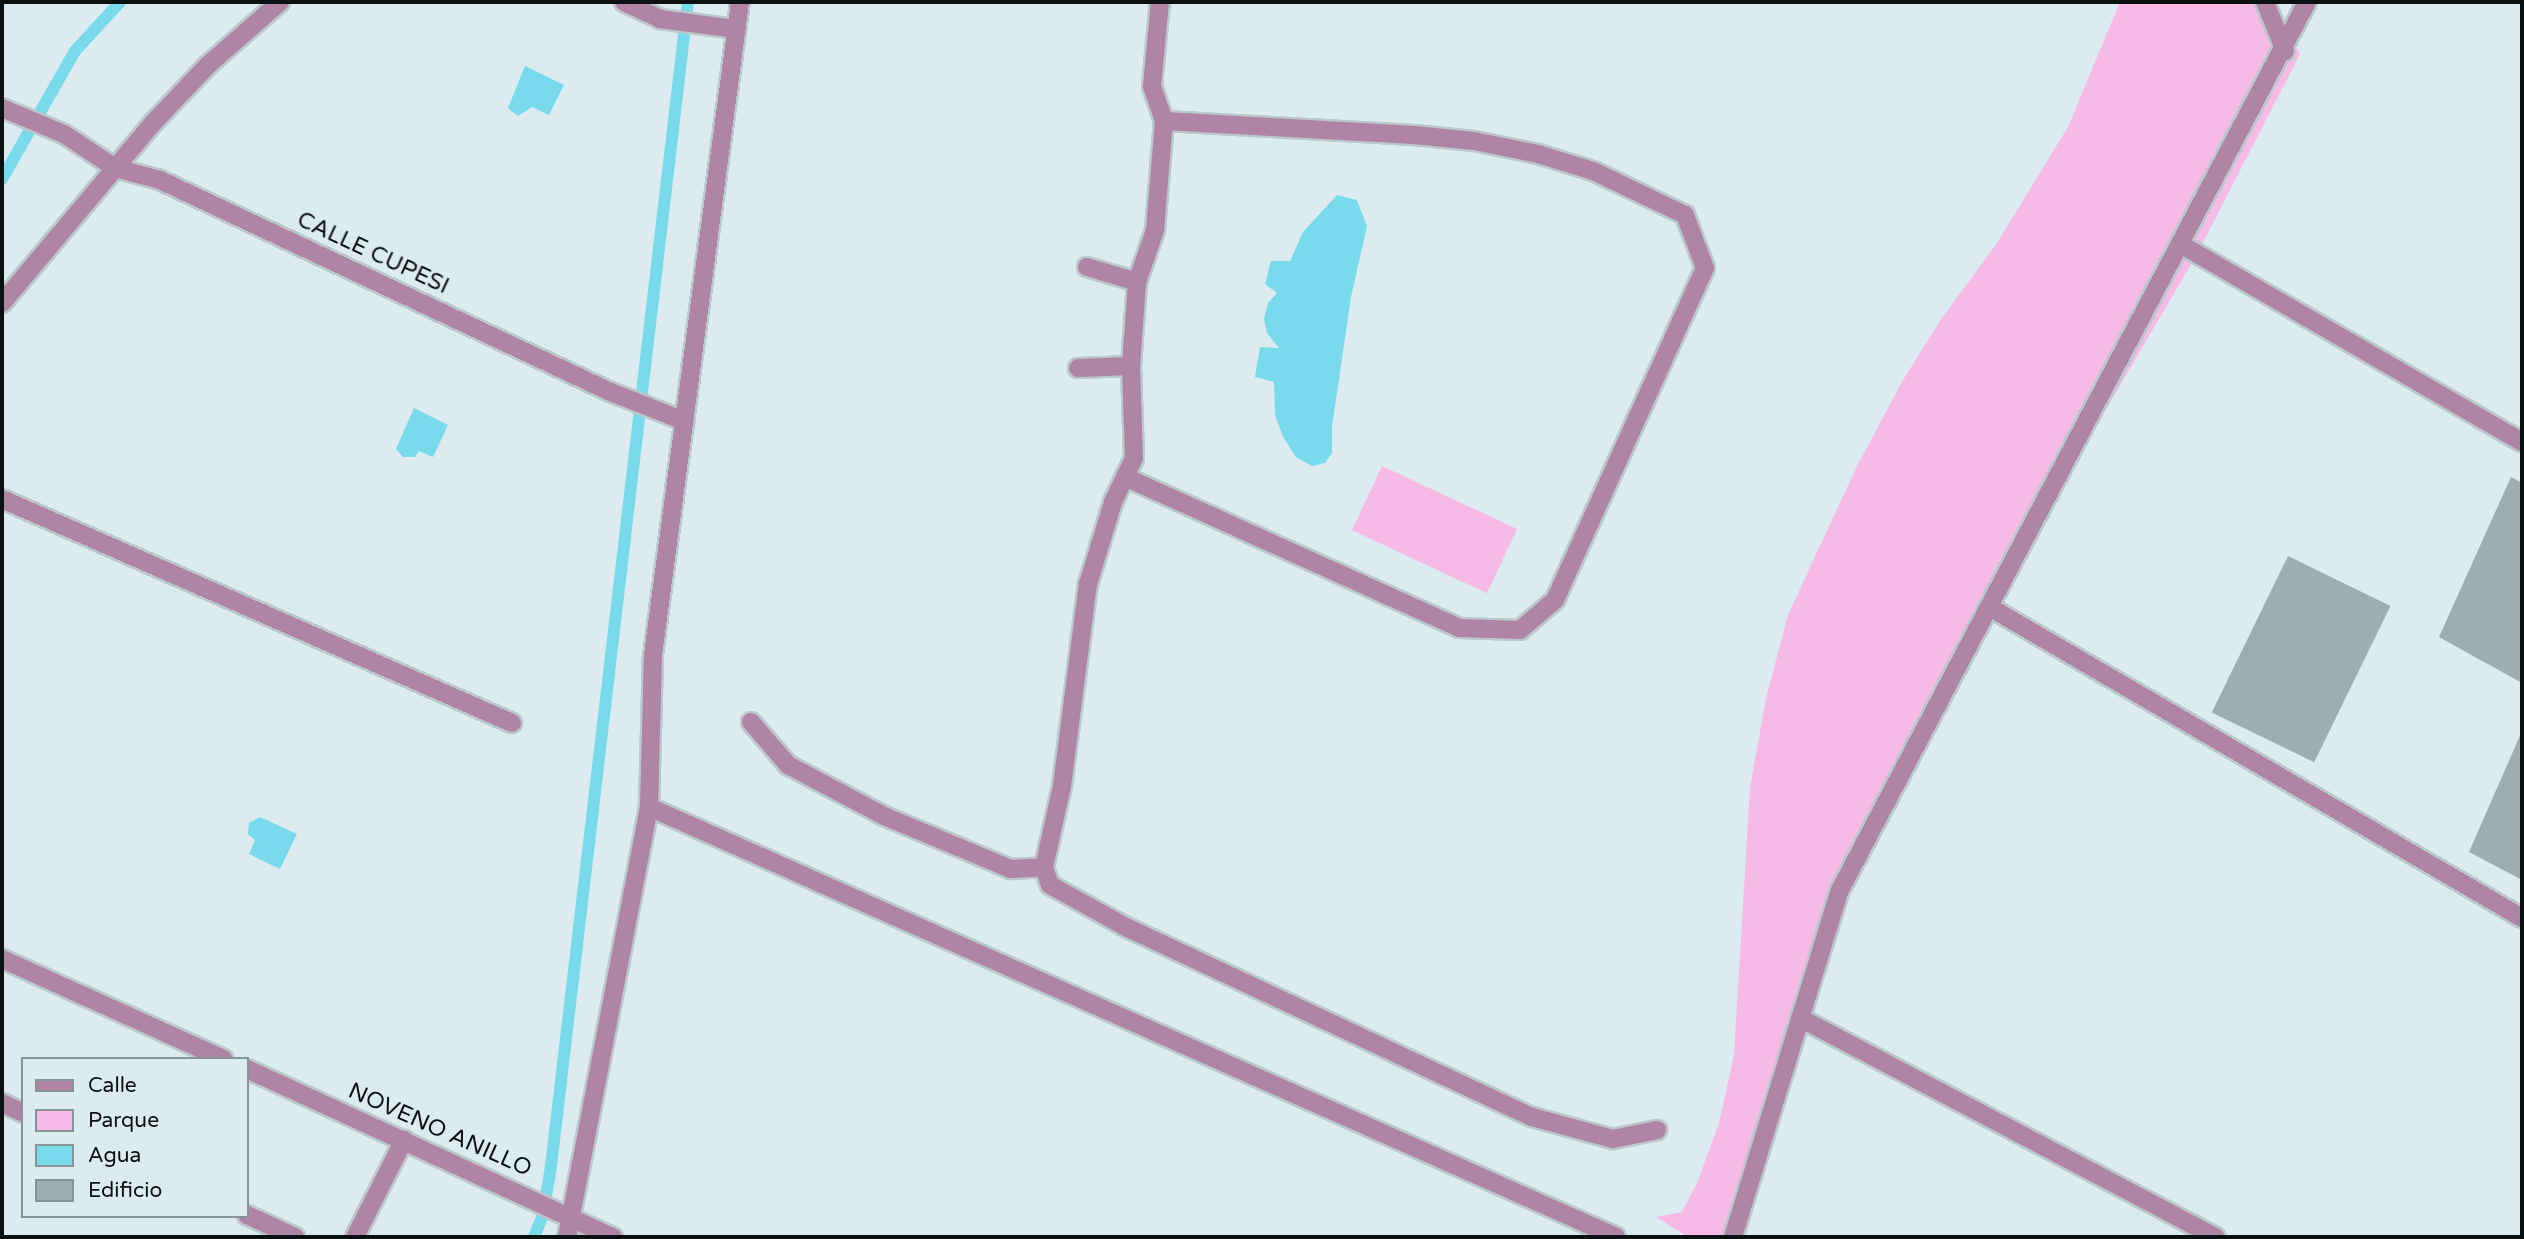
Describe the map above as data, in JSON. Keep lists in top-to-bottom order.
{
  "streets": {
    "street": ["CALLE CUPESI", "NOVENO ANILLO"]
  },
  "legend": [
    "Calle",
    "Parque",
    "Agua",
    "Edificio"
  ]
}
